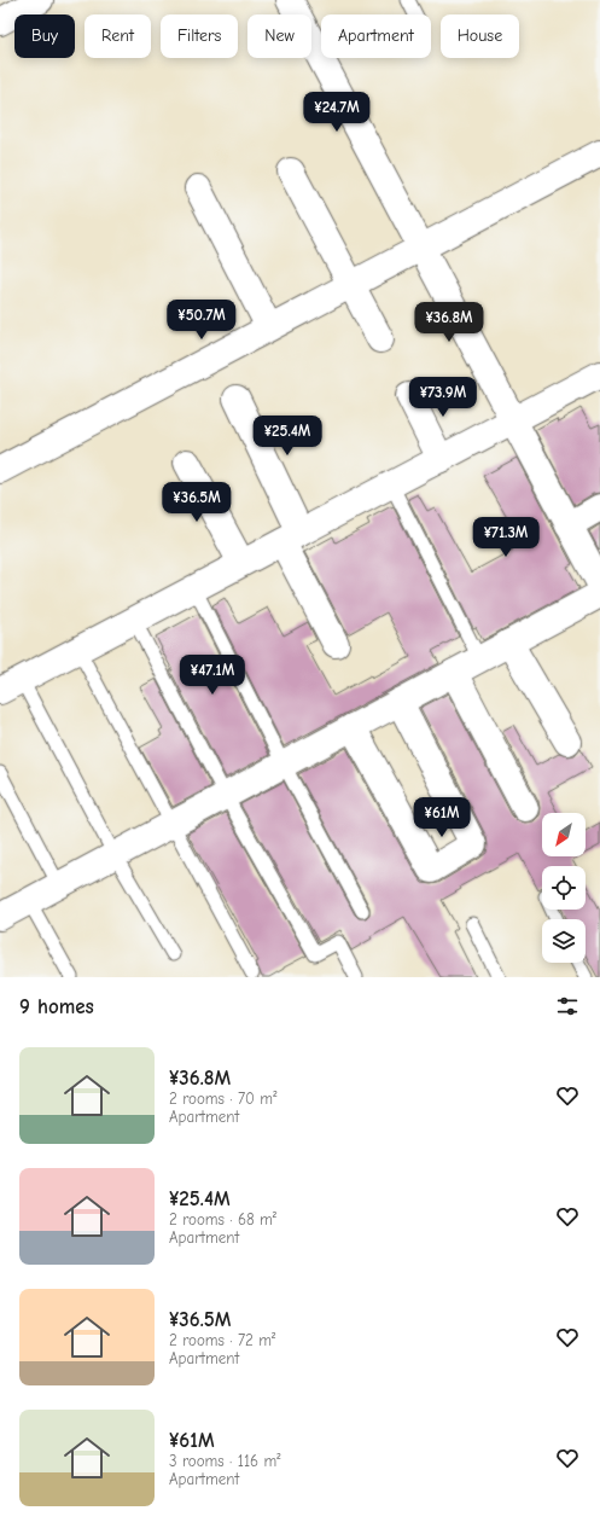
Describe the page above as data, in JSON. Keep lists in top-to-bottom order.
{
  "north": "bottom left",
  "page": {
    "chip": [
      "Buy",
      "Rent",
      "Filters",
      "New",
      "Apartment",
      "House"
    ],
    "price": [
      "¥24.7M",
      "¥50.7M",
      "¥36.8M",
      "¥73.9M",
      "¥25.4M",
      "¥36.5M",
      "¥71.3M",
      "¥47.1M",
      "¥61M"
    ],
    "heading": "9 homes",
    "list": [
      {
        "name": "¥36.8M",
        "note": "2 rooms · 70 m² · Apartment"
      },
      {
        "name": "¥25.4M",
        "note": "2 rooms · 68 m² · Apartment"
      },
      {
        "name": "¥36.5M",
        "note": "2 rooms · 72 m² · Apartment"
      },
      {
        "name": "¥61M",
        "note": "3 rooms · 116 m² · Apartment"
      }
    ]
  }
}
